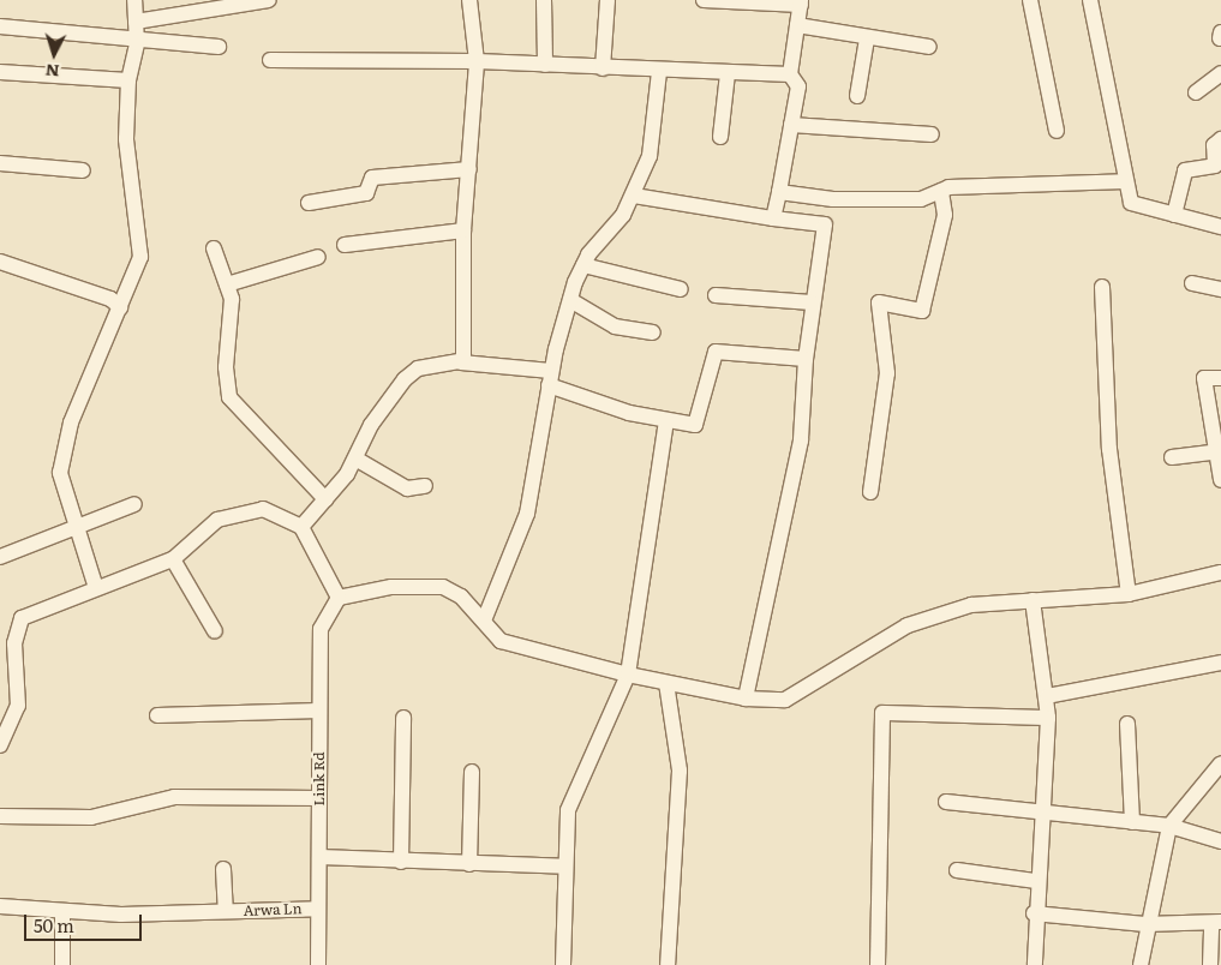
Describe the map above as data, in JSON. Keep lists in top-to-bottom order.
{
  "streets": {
    "street": ["Link Rd", "Arwa Ln"]
  },
  "crossings": [
    ["Link Rd", "Arwa Ln"]
  ],
  "scale_bar": "50 m",
  "north": "bottom"
}
